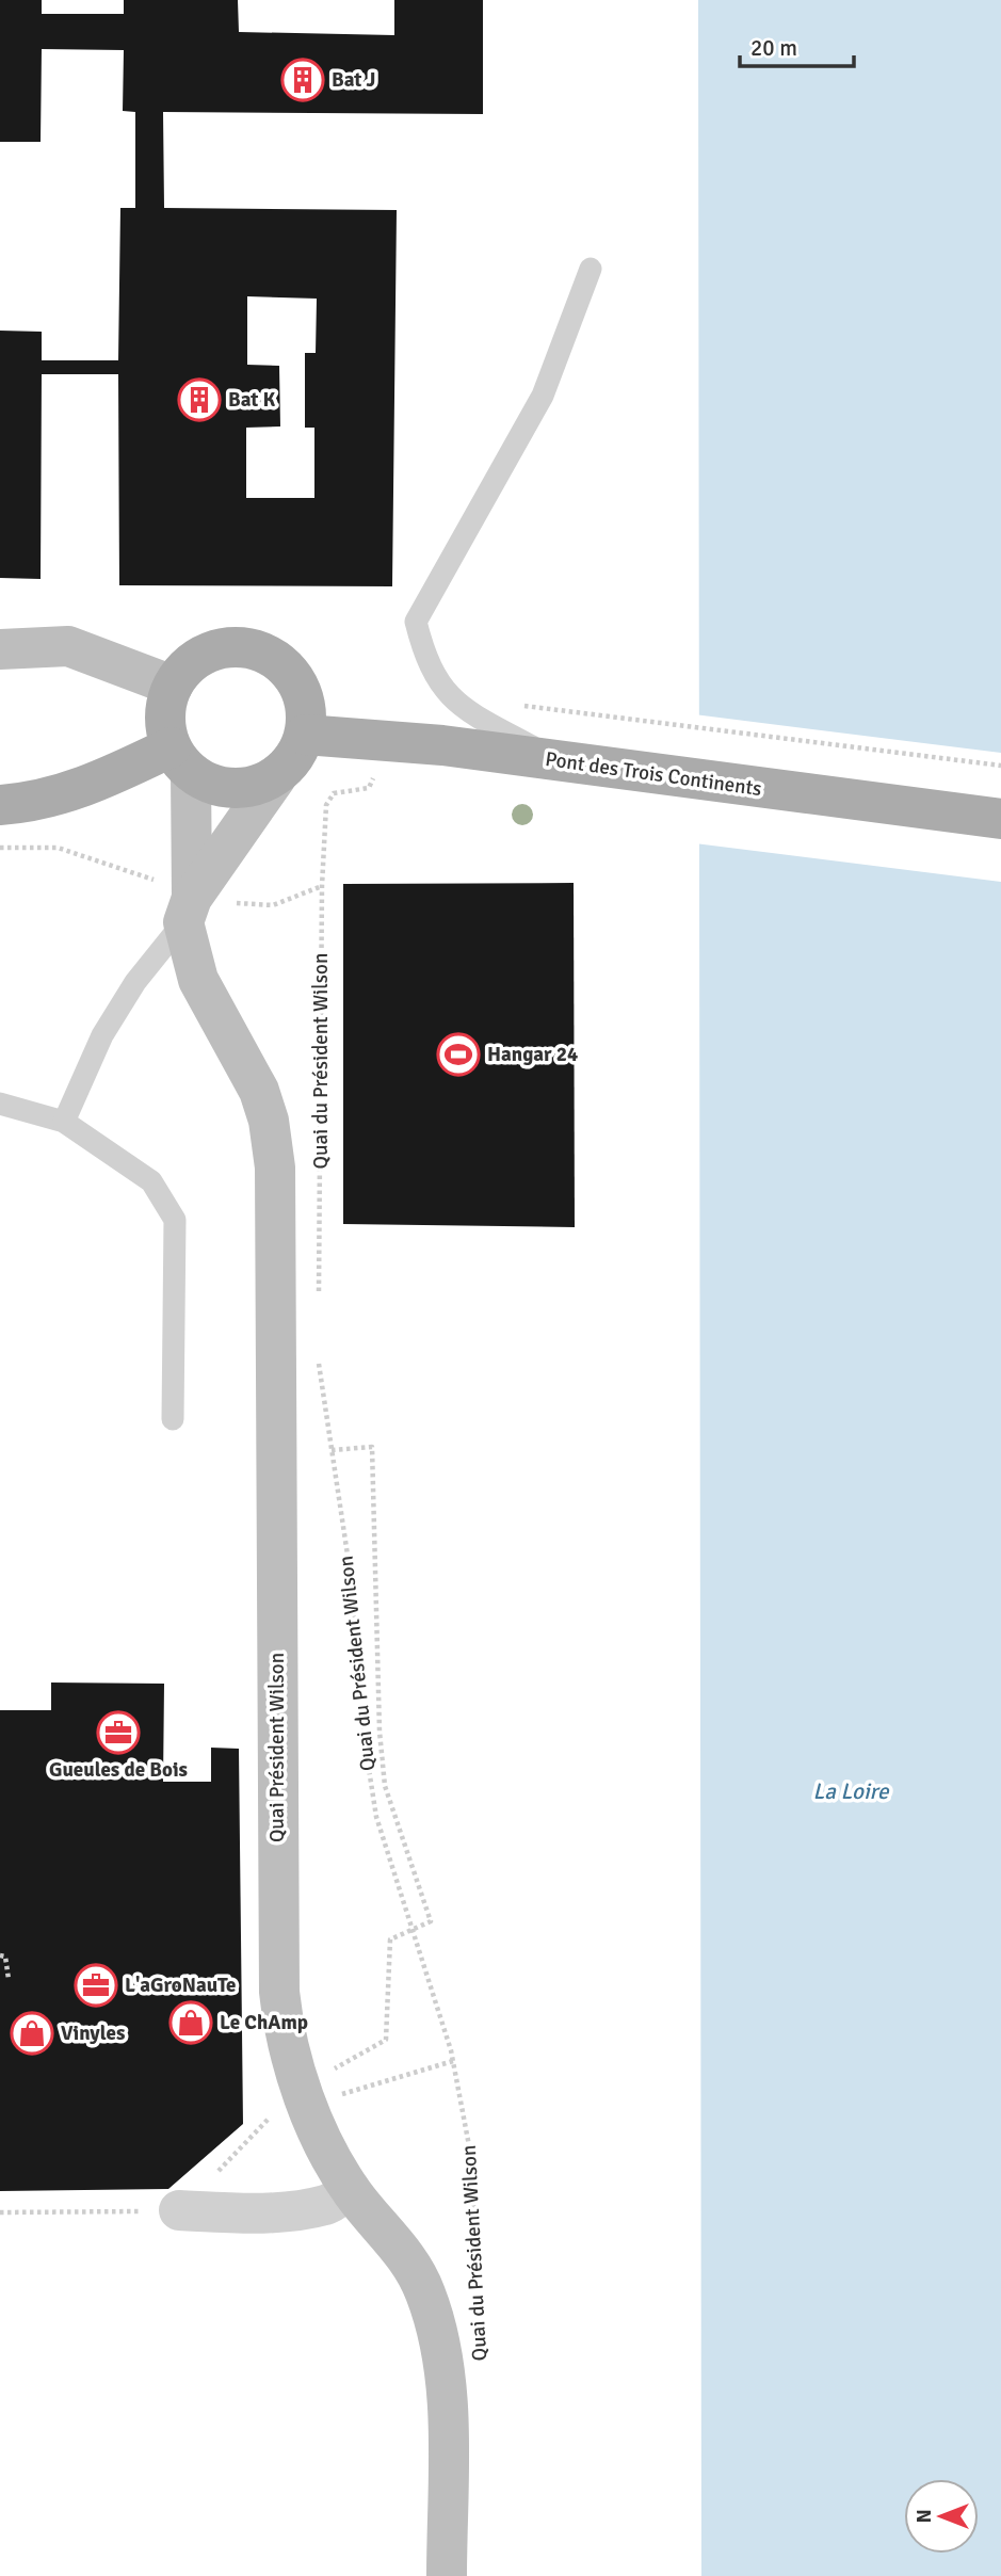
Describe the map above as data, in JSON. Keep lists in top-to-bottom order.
{
  "streets": {
    "main road": ["Pont des Trois Continents", "Quai Président Wilson"],
    "path": ["Quai du Président Wilson"]
  },
  "crossings": [
    ["Pont des Trois Continents", "Quai Président Wilson"]
  ],
  "water": ["La Loire"],
  "places": {
    "building": ["Bat J", "Bat K"],
    "sports": ["Hangar 24"],
    "office": ["Gueules de Bois", "L'aGroNauTe"],
    "shop": ["Le ChAmp", "Vinyles"]
  },
  "scale_bar": "20 m",
  "north": "left"
}
